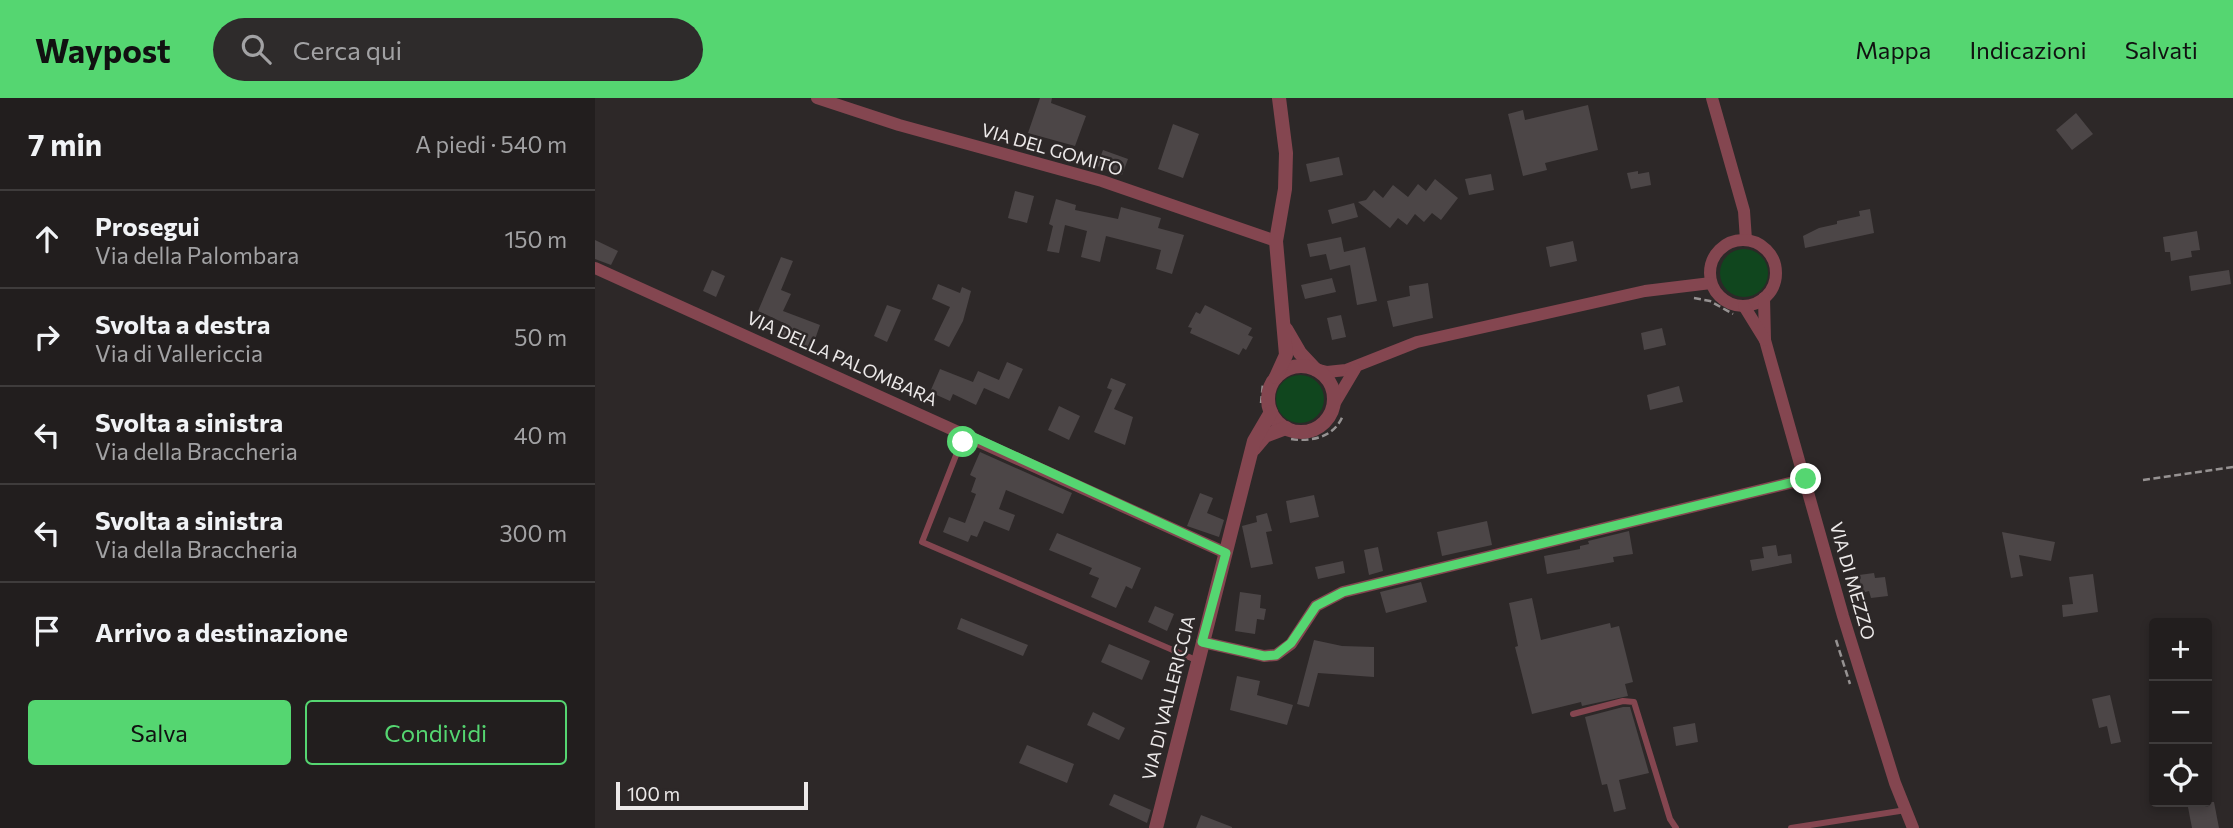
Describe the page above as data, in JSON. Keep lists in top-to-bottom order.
{
  "streets": {
    "street": [
      "VIA DEL GOMITO",
      "VIA DELLA PALOMBARA",
      "VIA DI MEZZO",
      "VIA DI VALLERICCIA"
    ]
  },
  "crossings": [
    ["VIA DEL GOMITO", "VIA DI VALLERICCIA"],
    ["VIA DELLA PALOMBARA", "VIA DI VALLERICCIA"]
  ],
  "scale_bar": "100 m",
  "page": {
    "header": "Waypost",
    "search": "Cerca qui",
    "nav": ["Mappa", "Indicazioni", "Salvati"],
    "heading": ["7 min", "A piedi · 540 m"],
    "list": [
      ["Prosegui", "Via della Palombara", "150 m"],
      ["Svolta a destra", "Via di Vallericcia", "50 m"],
      ["Svolta a sinistra", "Via della Braccheria", "40 m"],
      ["Svolta a sinistra", "Via della Braccheria", "300 m"],
      "Arrivo a destinazione"
    ],
    "map_buttons": ["+", "−"],
    "buttons": ["Salva", "Condividi"],
    "scale": "100 m"
  }
}
